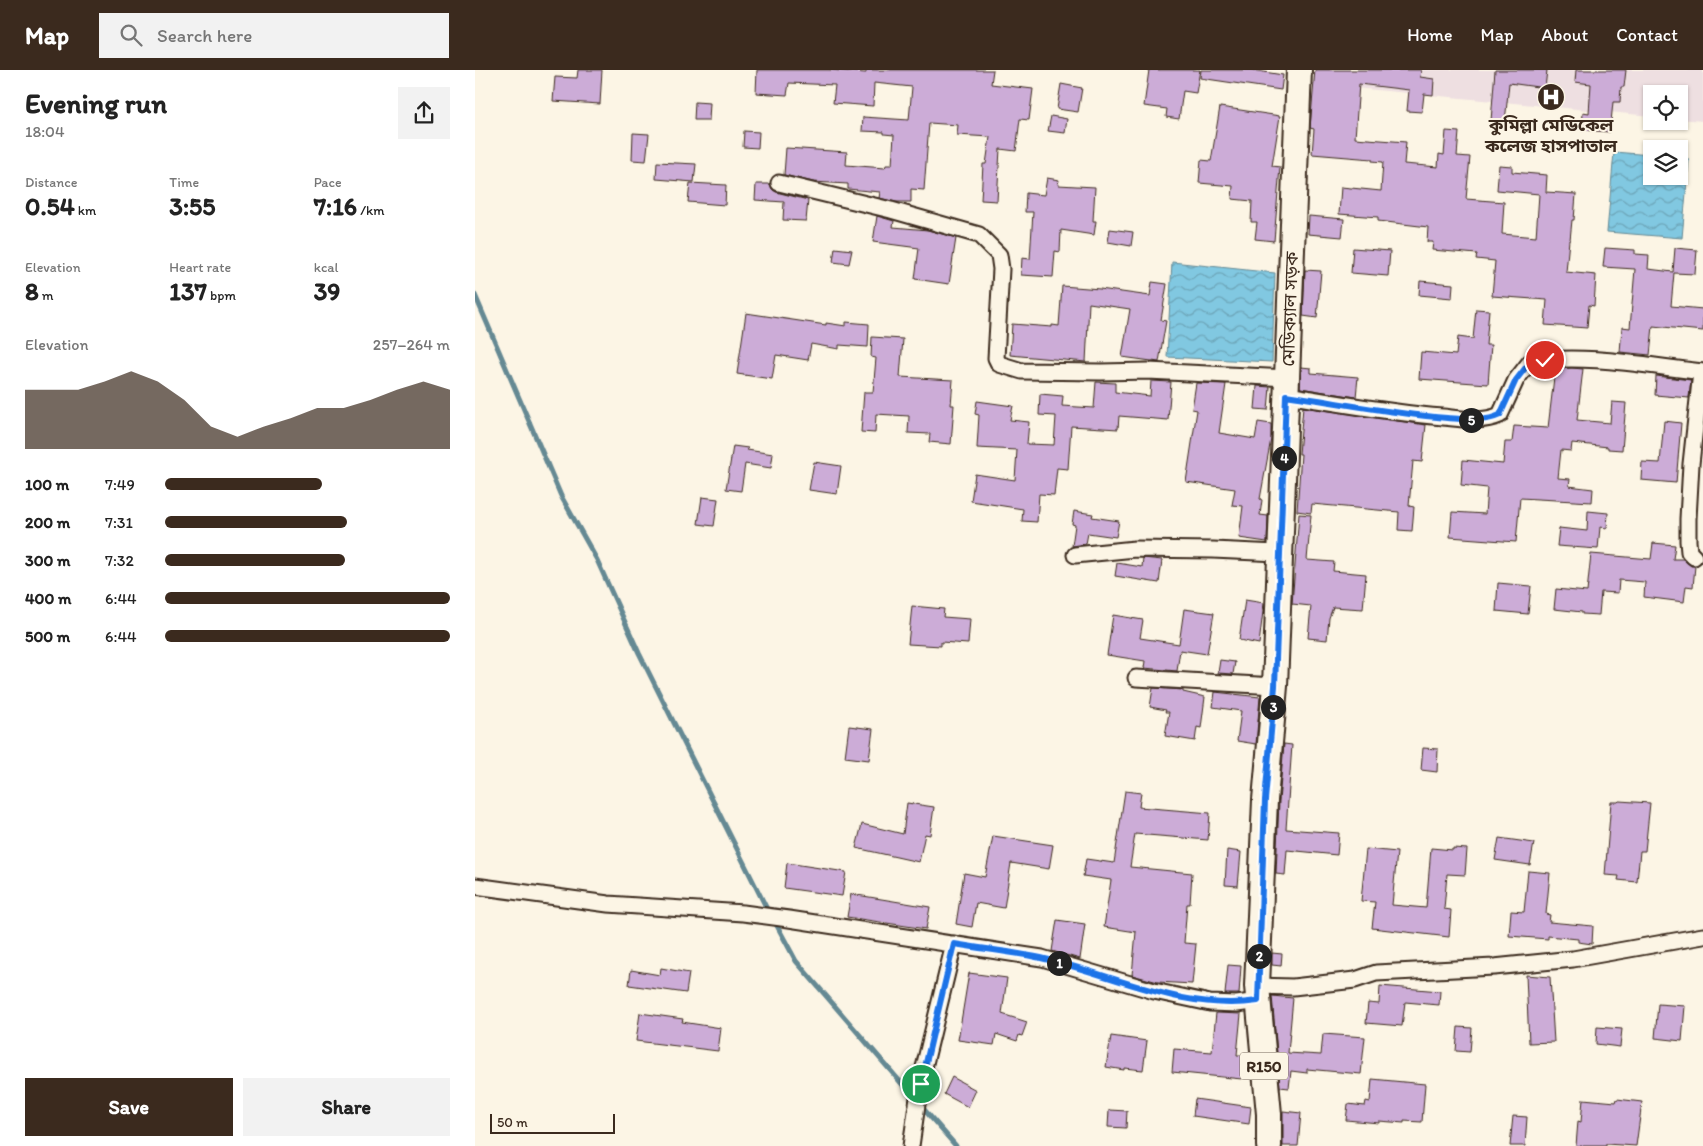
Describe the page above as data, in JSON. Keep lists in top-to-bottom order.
{
  "streets": {
    "main road": ["মেডিক্যাল সড়ক", "R150"]
  },
  "places": {
    "hospital": ["কুমিল্লা মেডিকেল কলেজ হাসপাতাল"]
  },
  "scale_bar": "50 m",
  "page": {
    "header": "Map",
    "search": "Search here",
    "nav": [
      "Home",
      "Map",
      "About",
      "Contact"
    ],
    "heading": ["Evening run", "18:04"],
    "stats": [
      ["Distance", "0.54 km"],
      ["Time", "3:55"],
      ["Pace", "7:16 /km"],
      ["Elevation", "8 m"],
      ["Heart rate", "137 bpm"],
      ["kcal", "39"]
    ],
    "chart": ["Elevation", "257–264 m"],
    "pins": [
      "5",
      "4",
      "3",
      "2",
      "1"
    ],
    "list": [
      {
        "name": "100 m",
        "note": "7:49"
      },
      {
        "name": "200 m",
        "note": "7:31"
      },
      {
        "name": "300 m",
        "note": "7:32"
      },
      {
        "name": "400 m",
        "note": "6:44"
      },
      {
        "name": "500 m",
        "note": "6:44"
      }
    ],
    "buttons": ["Save", "Share"],
    "scale": "50 m"
  }
}
